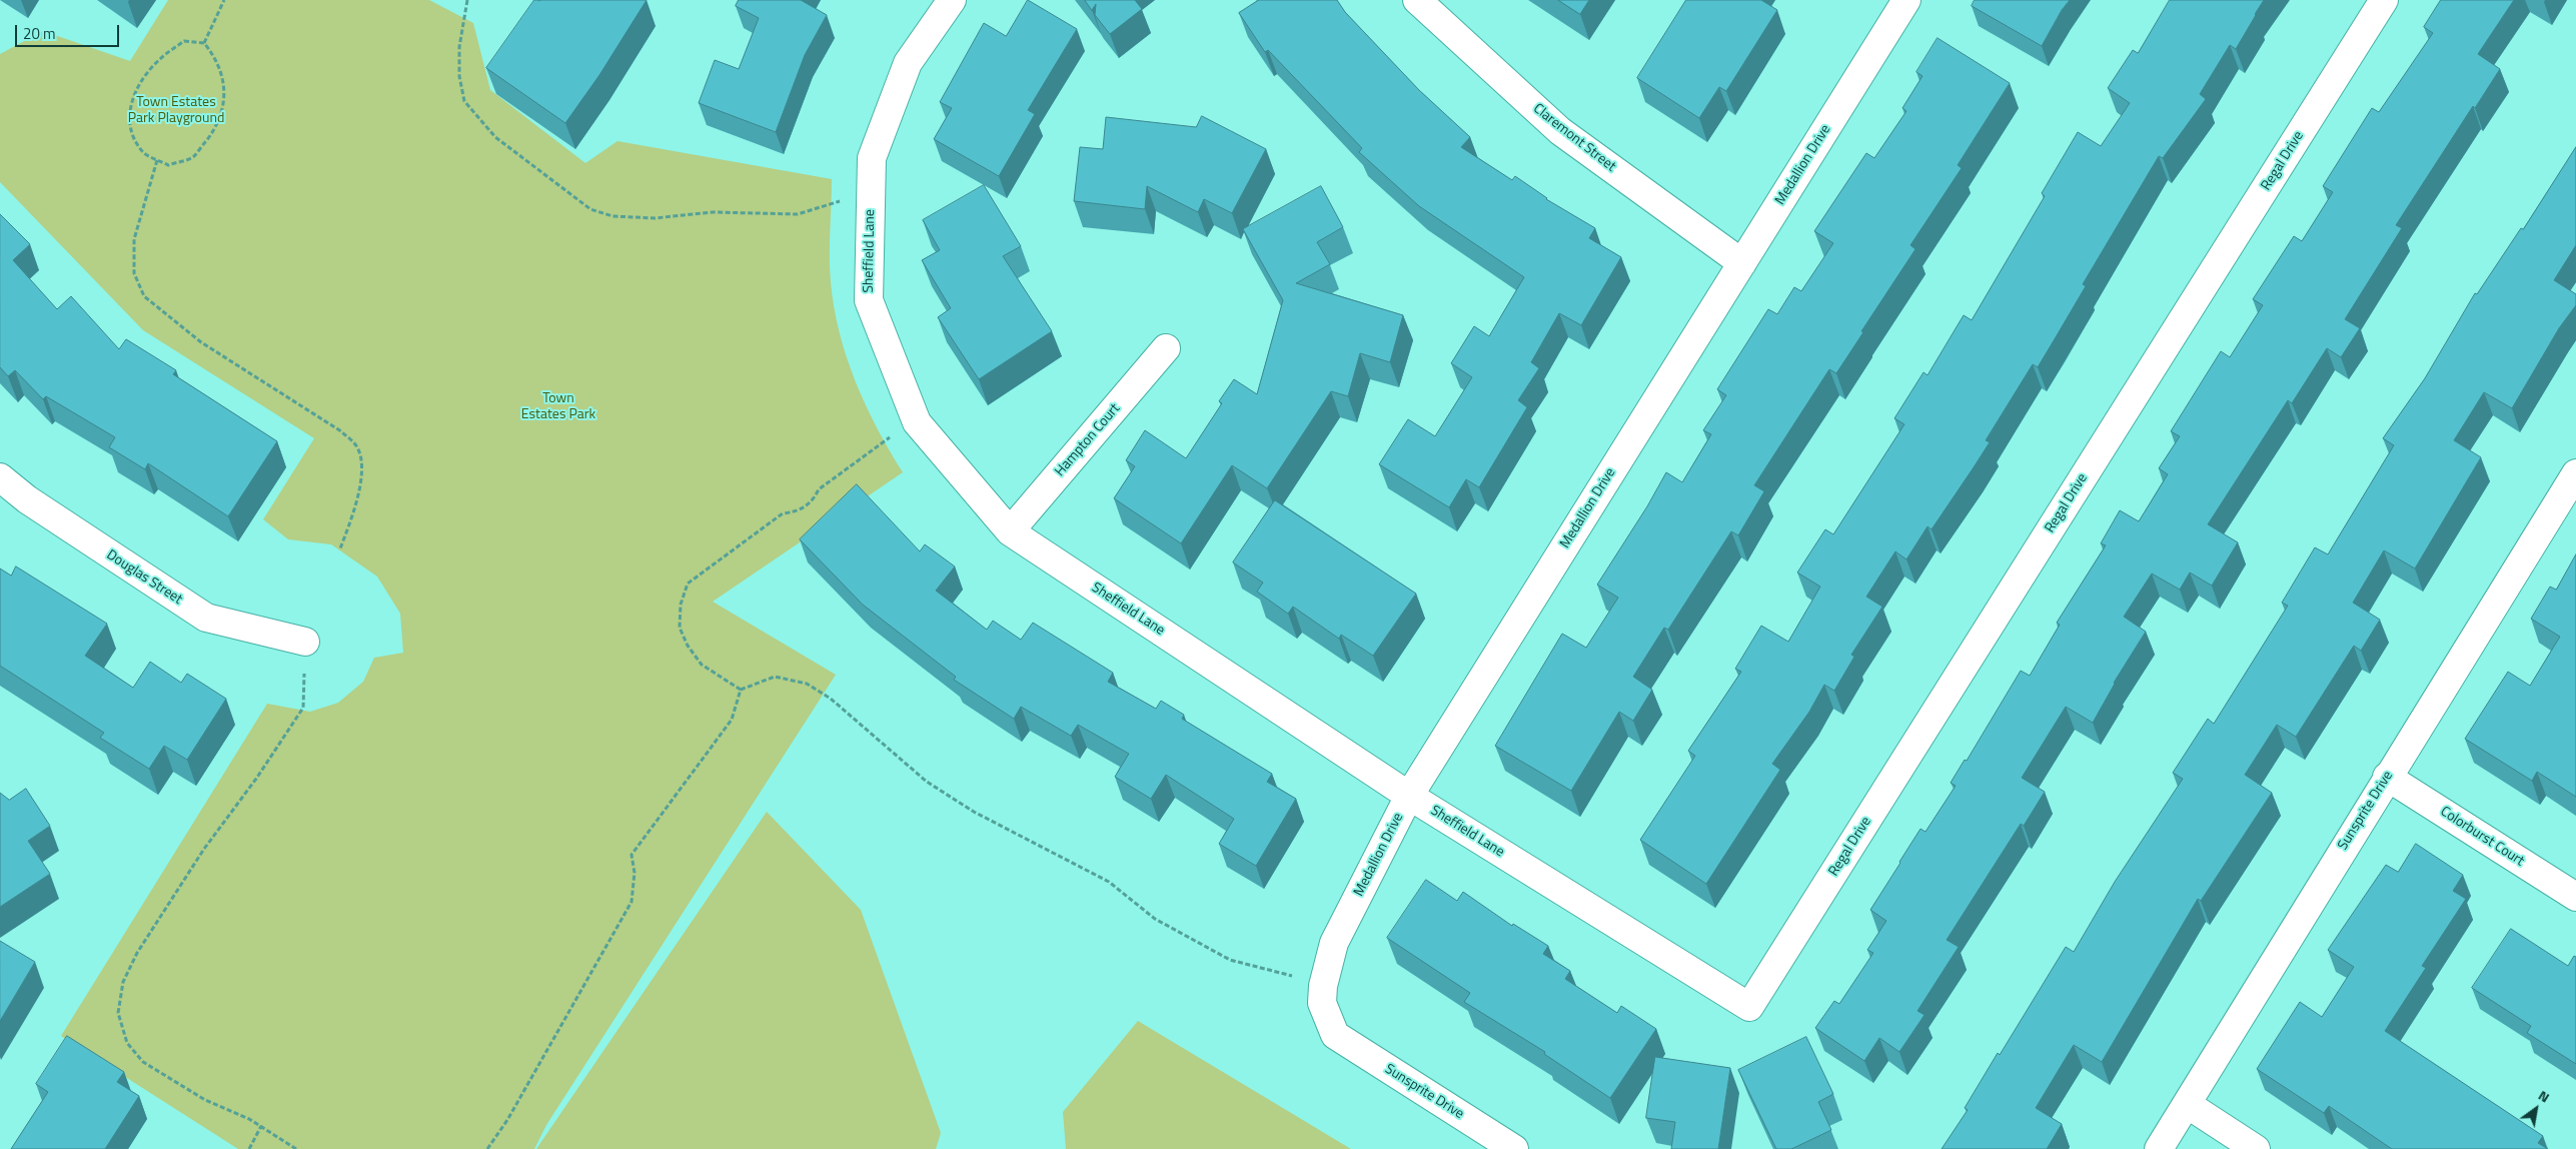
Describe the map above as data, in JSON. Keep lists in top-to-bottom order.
{
  "streets": {
    "street": [
      "Claremont Street",
      "Regal Drive",
      "Medallion Drive",
      "Sheffield Lane",
      "Hampton Court",
      "Douglas Street",
      "Sunsprite Drive",
      "Colorburst Court"
    ]
  },
  "crossings": [
    ["Claremont Street", "Medallion Drive"],
    ["Regal Drive", "Sheffield Lane"],
    ["Medallion Drive", "Sheffield Lane"],
    ["Medallion Drive", "Sunsprite Drive"],
    ["Sheffield Lane", "Hampton Court"],
    ["Sunsprite Drive", "Colorburst Court"]
  ],
  "parks": ["Town Estates Park Playground", "Town Estates Park"],
  "scale_bar": "20 m",
  "north": "top right"
}
